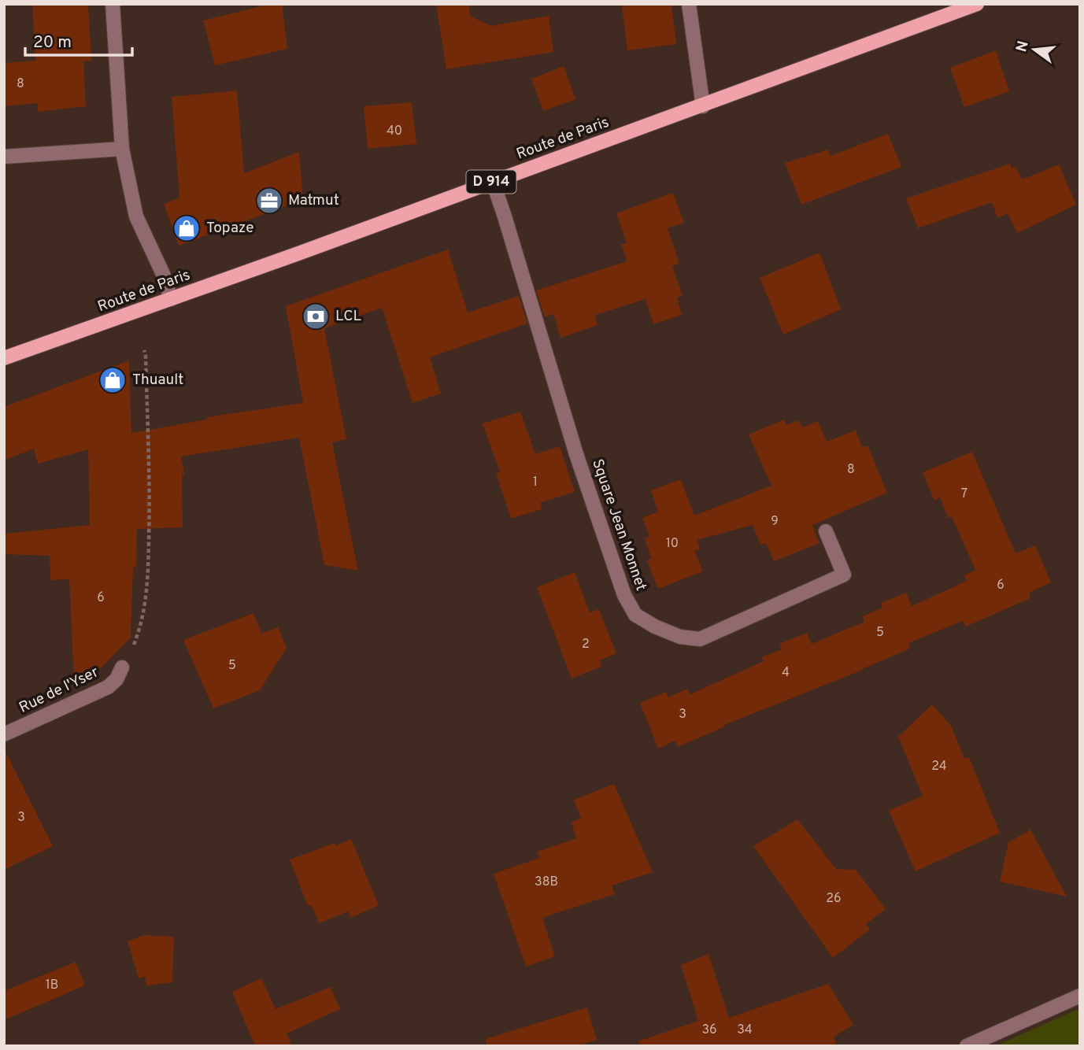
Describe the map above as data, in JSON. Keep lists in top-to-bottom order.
{
  "streets": {
    "main road": ["Route de Paris", "D 914"],
    "street": ["Square Jean Monnet", "Rue de l'Yser"]
  },
  "crossings": [
    ["Route de Paris", "Square Jean Monnet"]
  ],
  "places": {
    "office": ["Matmut"],
    "shop": ["Topaze", "Thuault"],
    "bank": ["LCL"]
  },
  "house_numbers": [
    "8",
    "40",
    "8",
    "1",
    "7",
    "9",
    "10",
    "6",
    "6",
    "5",
    "2",
    "5",
    "4",
    "3",
    "24",
    "3",
    "38B",
    "26",
    "1B",
    "36",
    "34"
  ],
  "scale_bar": "20 m",
  "north": "left"
}
